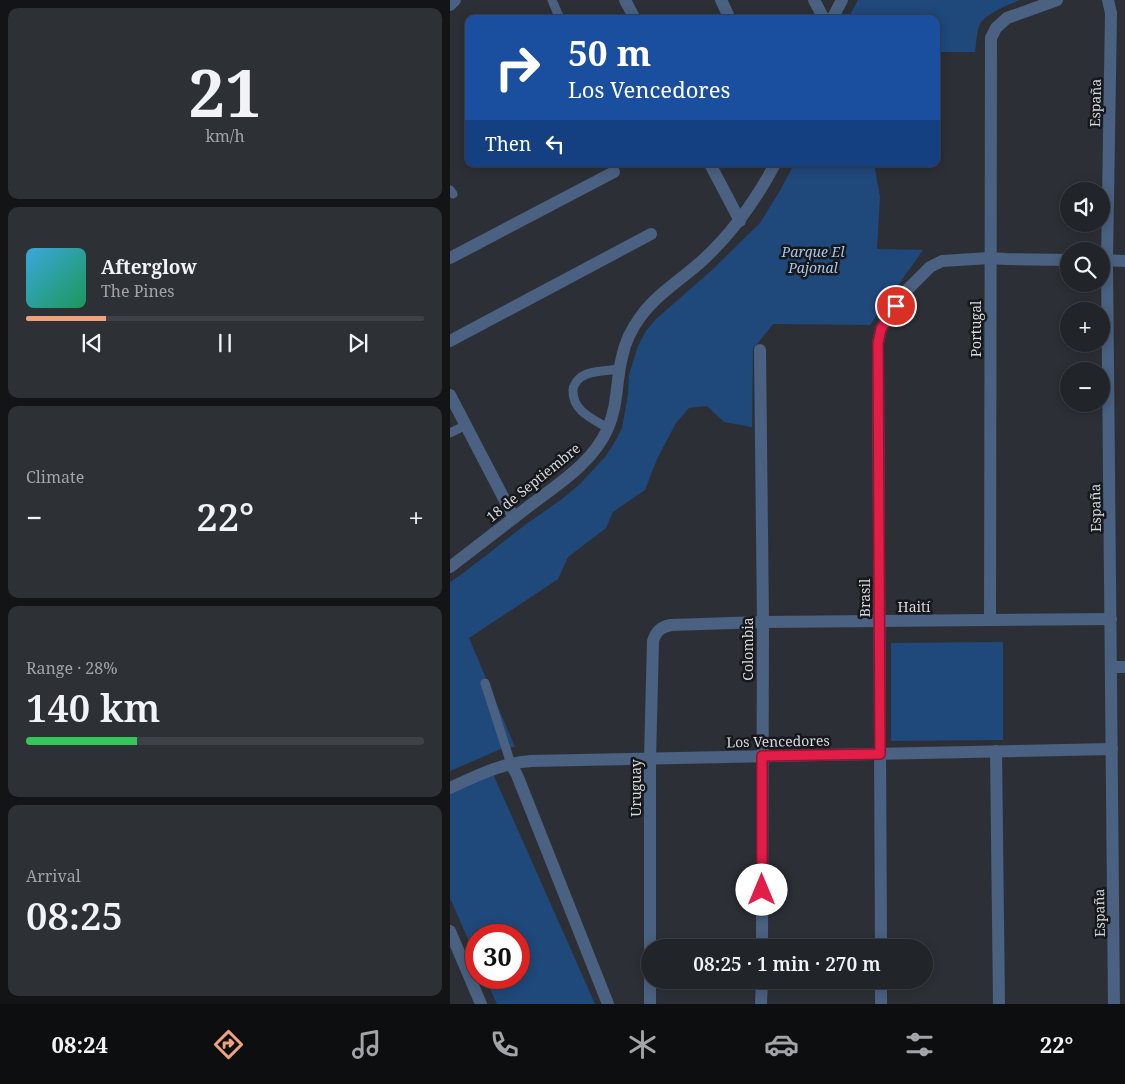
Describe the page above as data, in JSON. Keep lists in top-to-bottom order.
{
  "streets": {
    "street": [
      "España",
      "Portugal",
      "18 de Septiembre",
      "Brasil",
      "Haití",
      "Colombia",
      "Los Vencedores",
      "Uruguay"
    ]
  },
  "crossings": [
    ["España", "Haití"],
    ["España", "Los Vencedores"],
    ["Portugal", "Brasil"],
    ["Portugal", "Haití"],
    ["Brasil", "Haití"],
    ["Brasil", "Los Vencedores"],
    ["Haití", "Colombia"],
    ["Haití", "Uruguay"],
    ["Colombia", "Los Vencedores"],
    ["Los Vencedores", "Uruguay"]
  ],
  "parks": ["Parque El Pajonal"],
  "page": {
    "tile": [
      ["21", "km/h"],
      "Climate",
      ["Range · 28%", "140 km"],
      ["Arrival", "08:25"]
    ],
    "turn": ["50 m", "Los Vencedores"],
    "then": "Then",
    "map_buttons": ["+", "−"],
    "song": ["Afterglow", "The Pines"],
    "heat": ["−", "22°", "+"],
    "limit": "30",
    "trip": "08:25 · 1 min · 270 m",
    "tabs": ["08:24", "22°"]
  }
}
